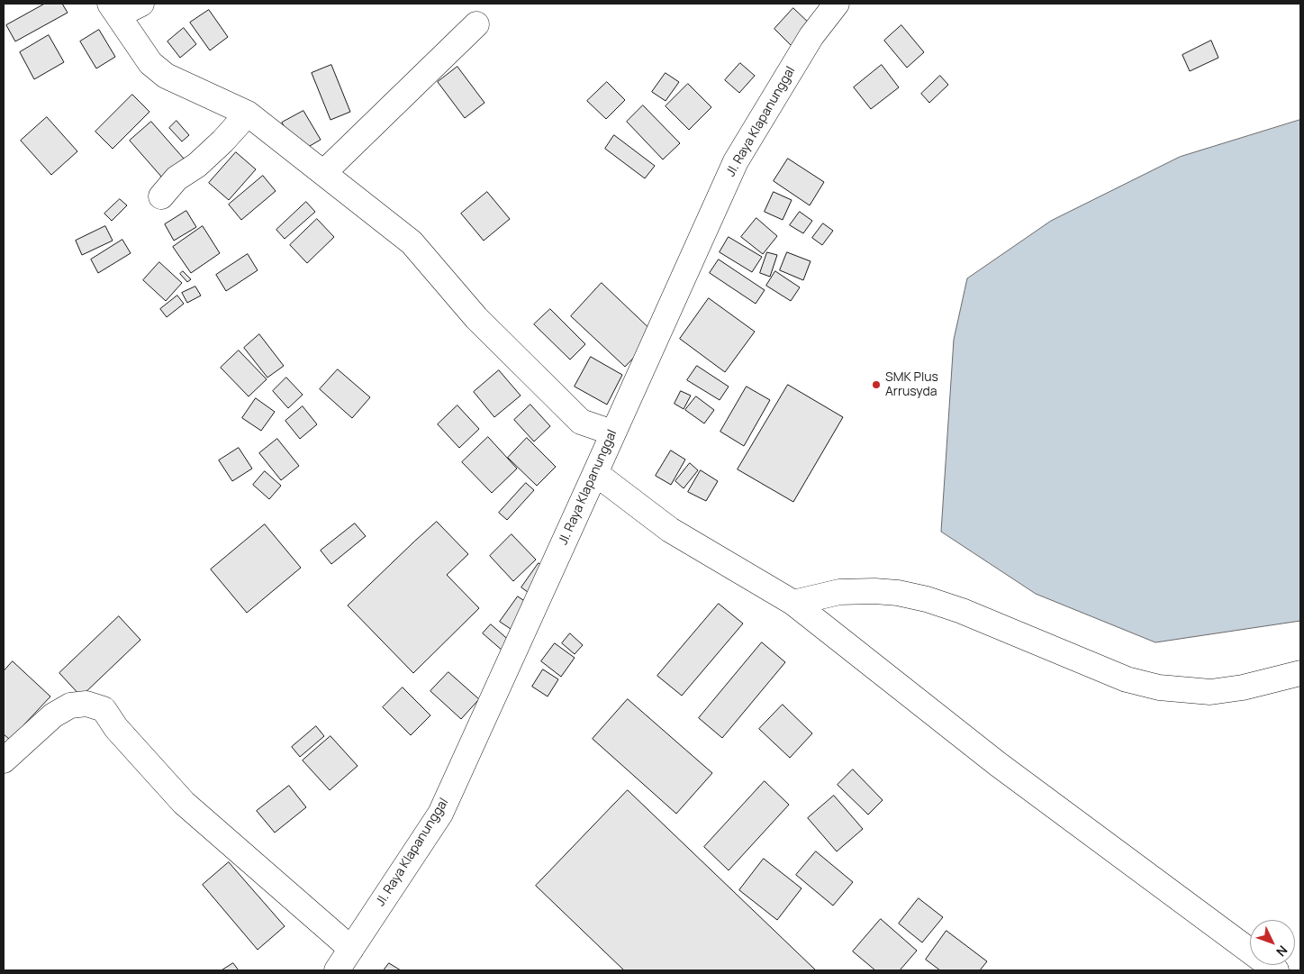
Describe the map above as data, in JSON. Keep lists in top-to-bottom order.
{
  "streets": {
    "street": ["Jl. Raya Klapanunggal"]
  },
  "places": ["SMK Plus Arrusyda"],
  "north": "bottom right"
}
